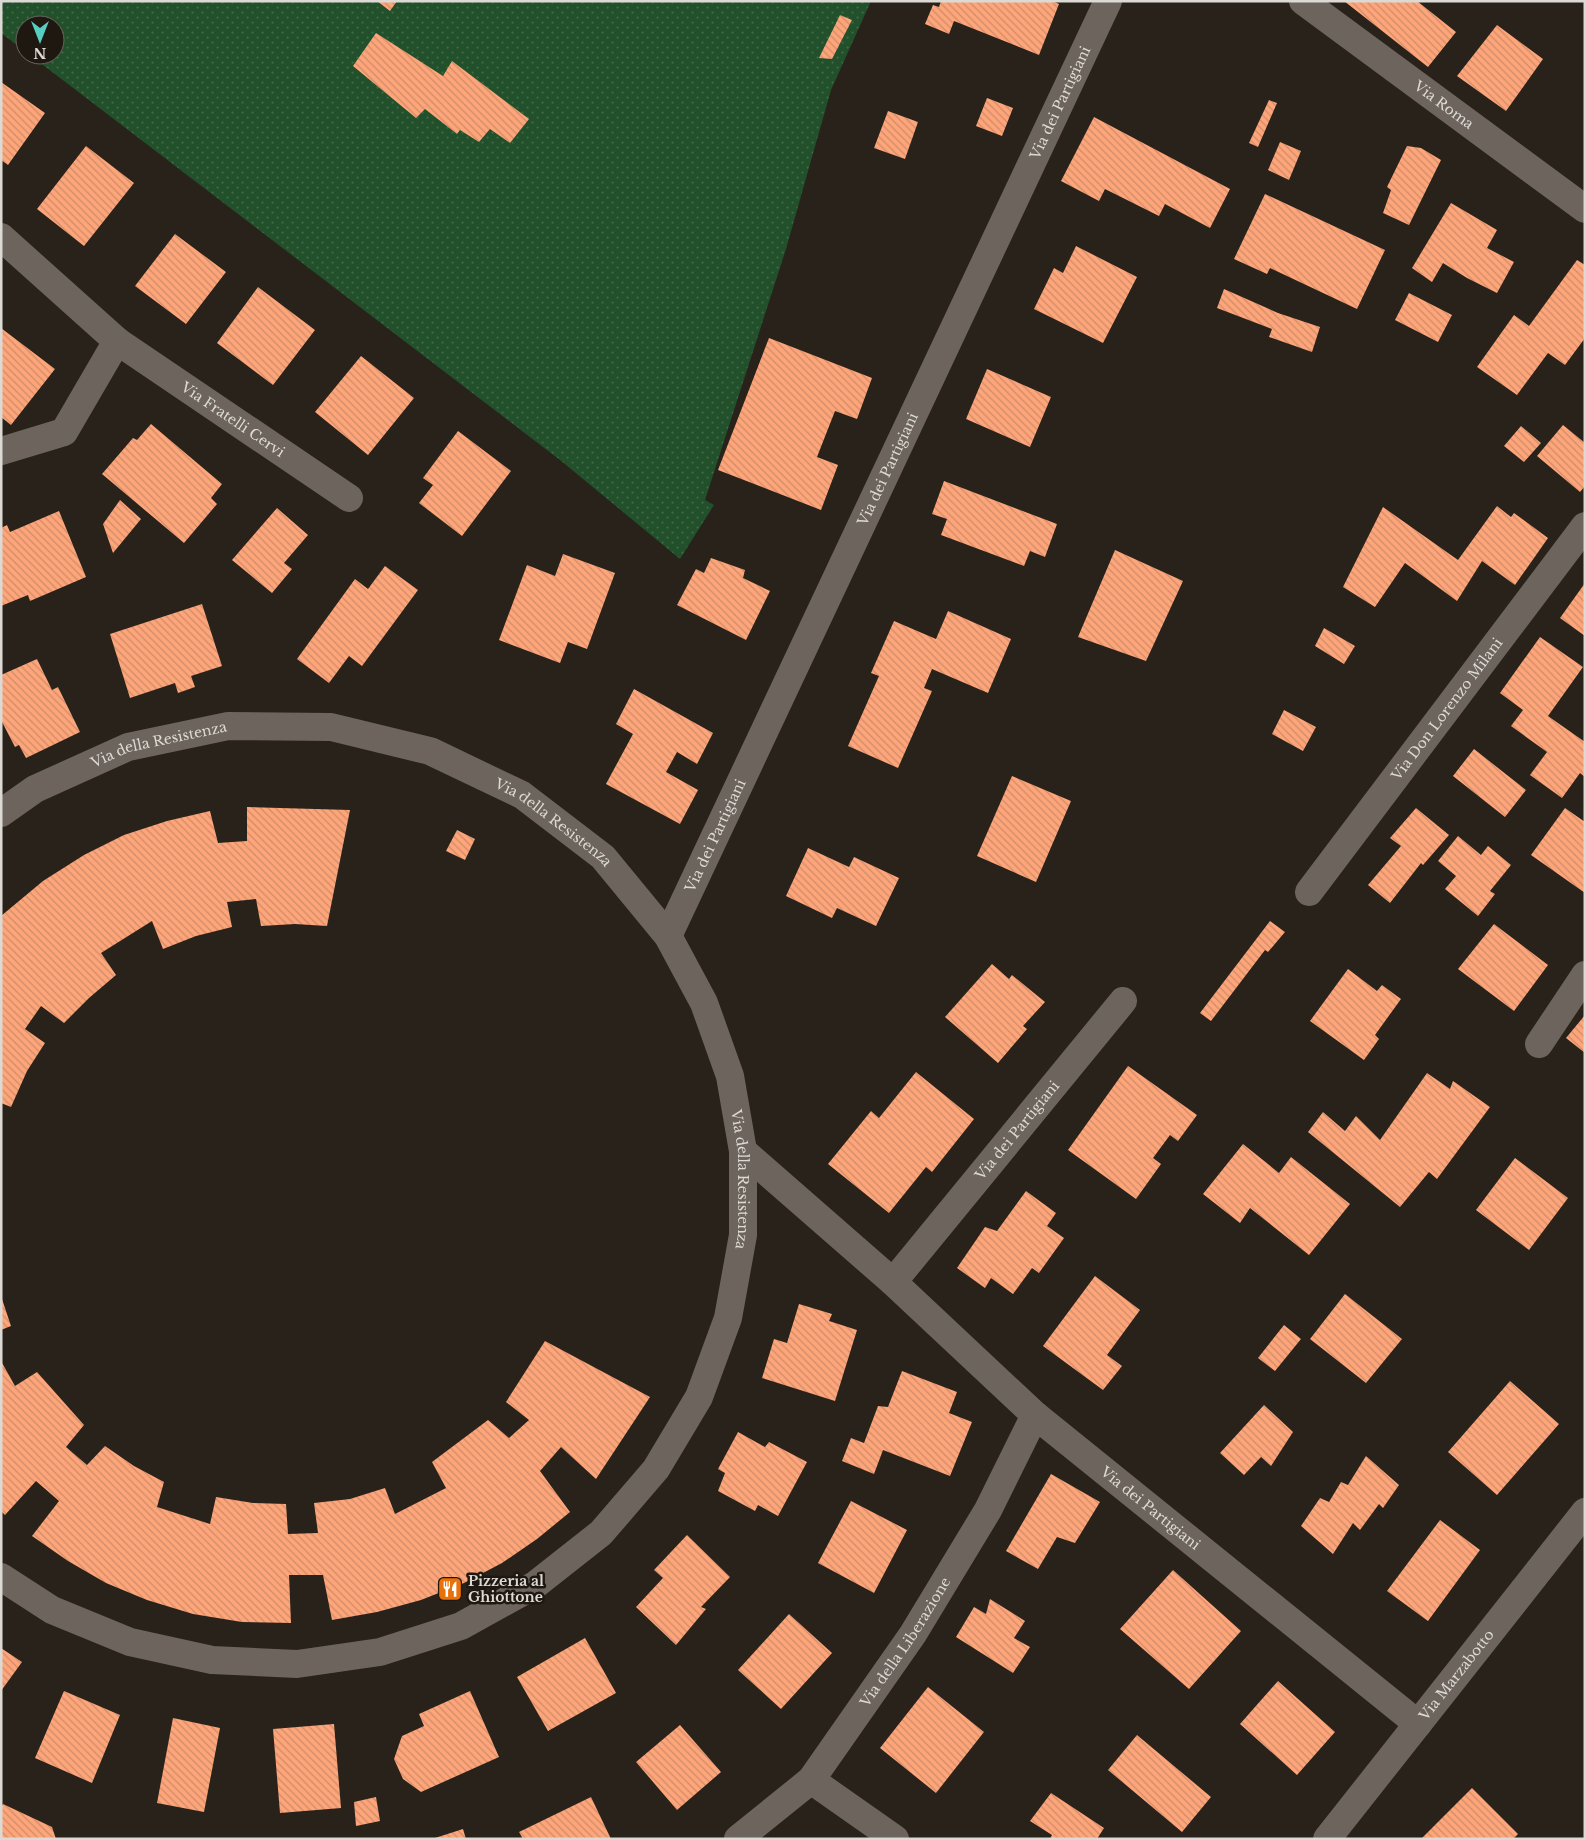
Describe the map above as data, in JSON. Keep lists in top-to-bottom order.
{
  "streets": {
    "street": [
      "Via dei Partigiani",
      "Via Roma",
      "Via Fratelli Cervi",
      "Via Don Lorenzo Milani",
      "Via della Resistenza",
      "Via della Liberazione",
      "Via Marzabotto"
    ]
  },
  "crossings": [
    ["Via dei Partigiani", "Via della Resistenza"],
    ["Via dei Partigiani", "Via della Liberazione"],
    ["Via dei Partigiani", "Via Marzabotto"]
  ],
  "places": {
    "restaurant": ["Pizzeria al Ghiottone"]
  },
  "north": "bottom"
}
